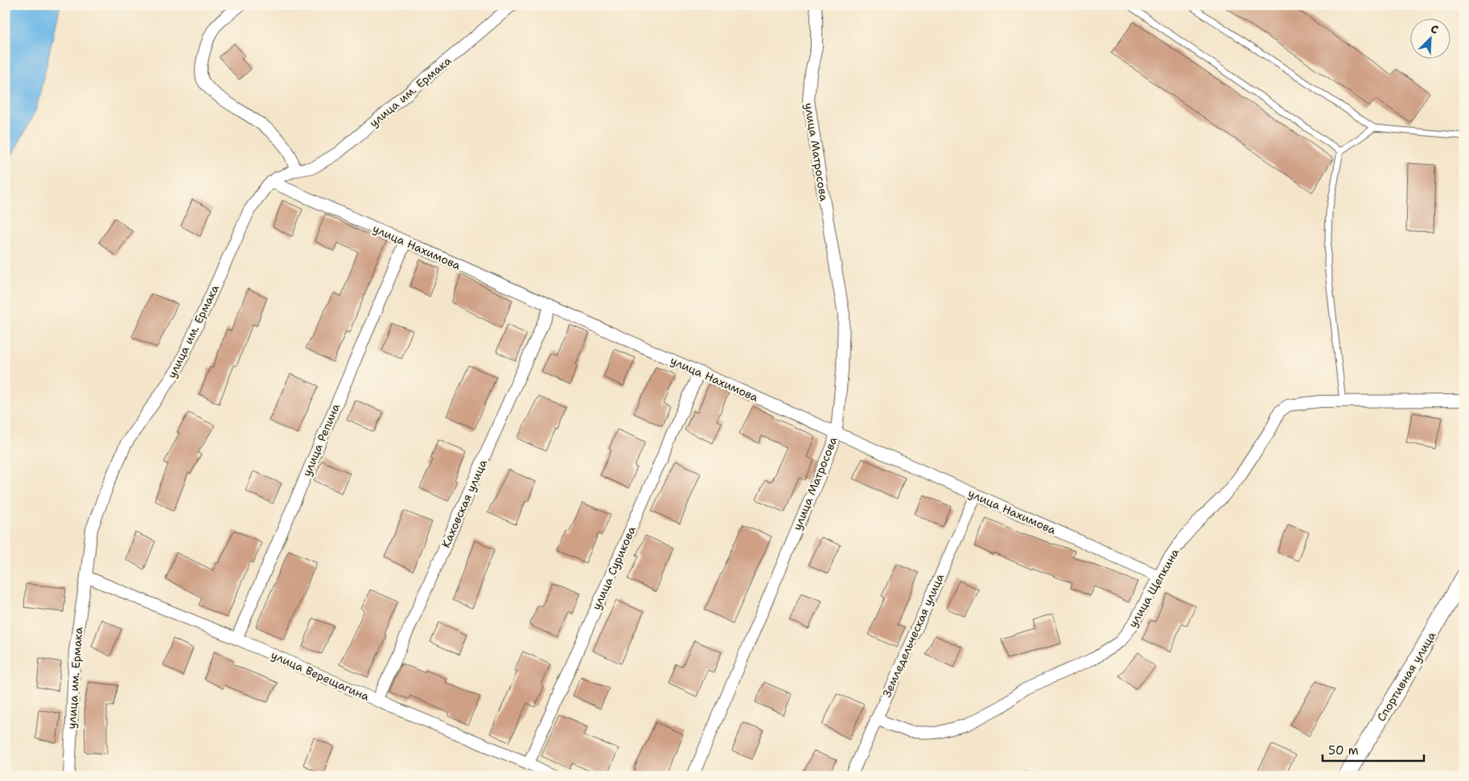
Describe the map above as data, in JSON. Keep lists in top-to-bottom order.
{
  "streets": {
    "street": [
      "улица им. Ермака",
      "улица Матросова",
      "улица Нахимова",
      "улица Репина",
      "Каховская улица",
      "улица Сурикова",
      "улица Щепкина",
      "Земледельческая улица",
      "улица Верещагина",
      "Спортивная улица"
    ]
  },
  "crossings": [
    ["улица им. Ермака", "улица Нахимова"],
    ["улица им. Ермака", "улица Верещагина"],
    ["улица Матросова", "улица Нахимова"],
    ["улица Нахимова", "улица Репина"],
    ["улица Нахимова", "Каховская улица"],
    ["улица Нахимова", "улица Сурикова"],
    ["улица Нахимова", "улица Щепкина"],
    ["улица Нахимова", "Земледельческая улица"],
    ["улица Репина", "улица Верещагина"],
    ["Каховская улица", "улица Верещагина"],
    ["улица Сурикова", "улица Верещагина"],
    ["улица Щепкина", "Земледельческая улица"]
  ],
  "scale_bar": "50 m",
  "north": "top right"
}
